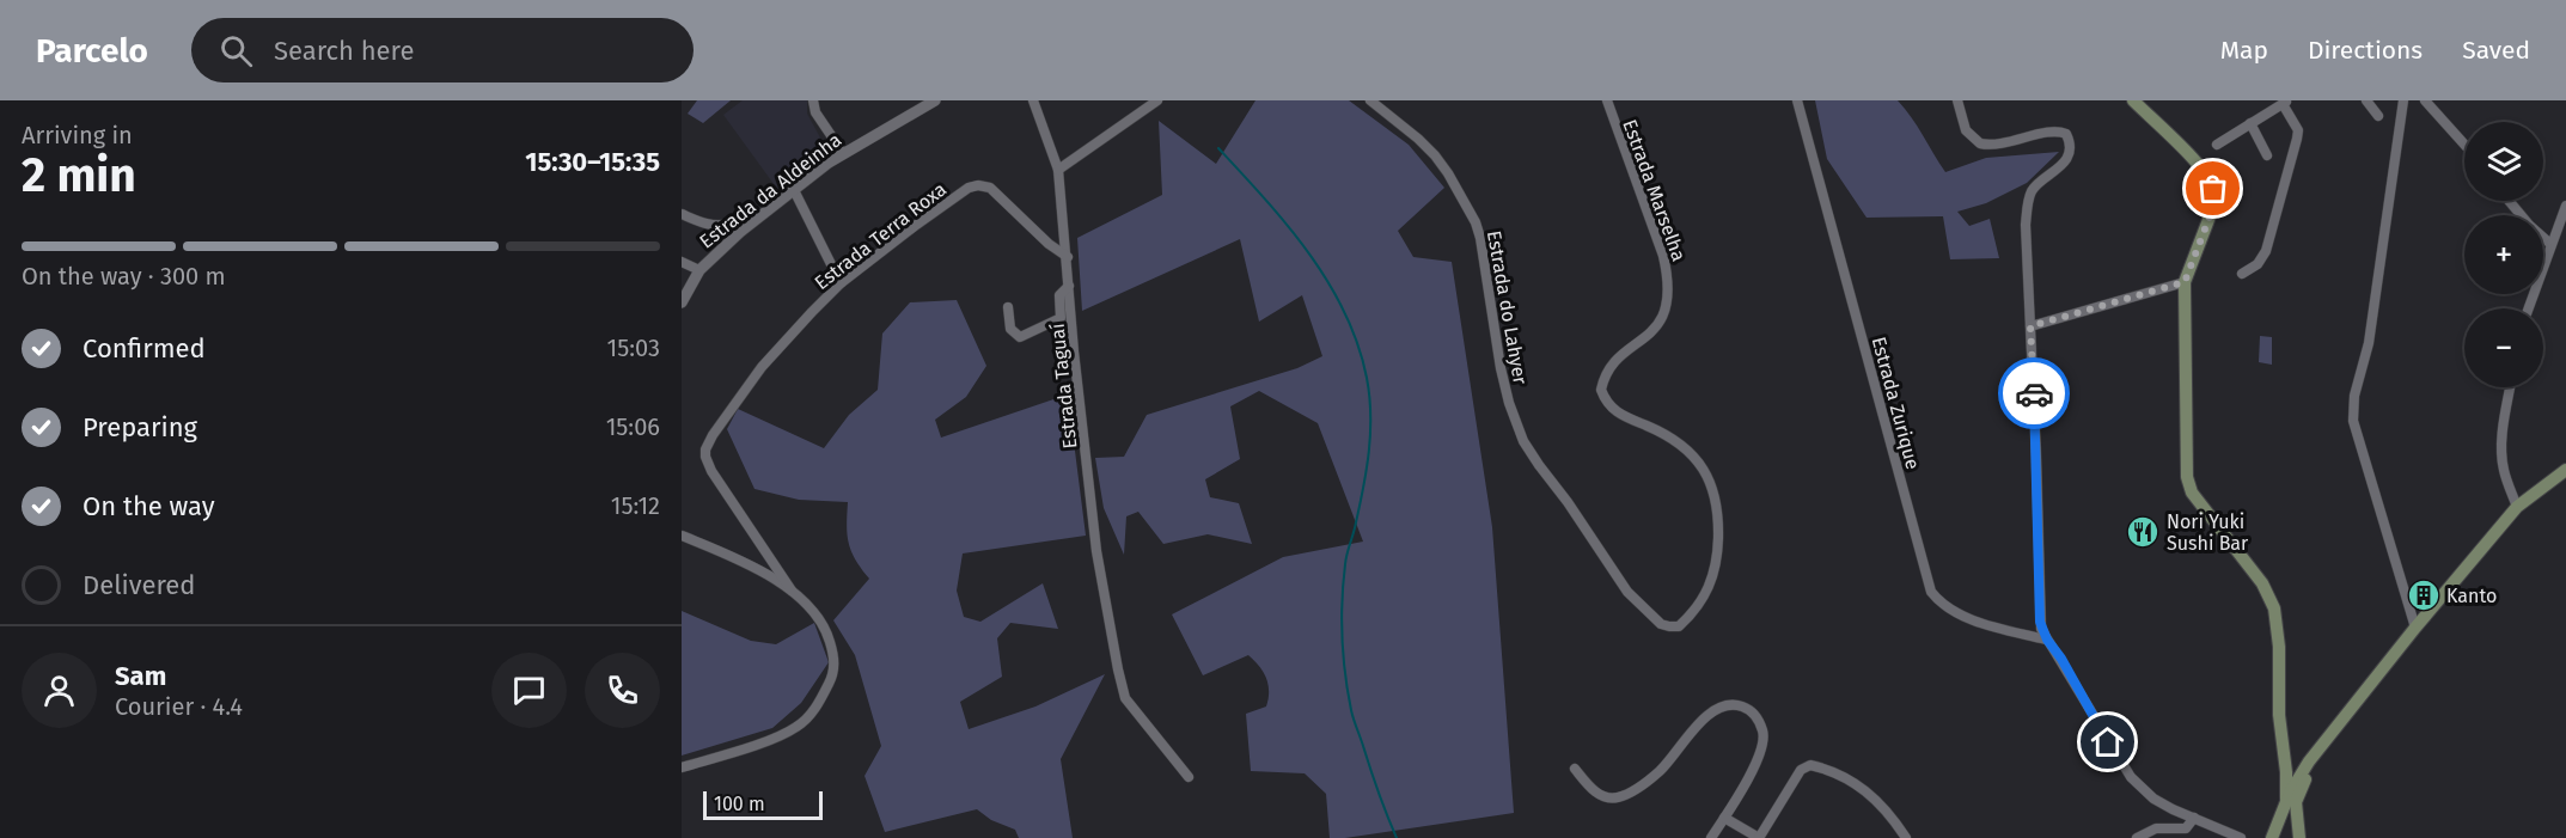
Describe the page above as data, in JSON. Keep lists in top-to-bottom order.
{
  "streets": {
    "street": [
      "Estrada da Aldeinha",
      "Estrada Marselha",
      "Estrada Terra Roxa",
      "Estrada do Lahyer",
      "Estrada Taguaí",
      "Estrada Zurique"
    ]
  },
  "crossings": [
    ["Estrada Marselha", "Estrada do Lahyer"],
    ["Estrada Terra Roxa", "Estrada Taguaí"]
  ],
  "places": {
    "restaurant": ["Nori Yuki Sushi Bar"],
    "building": ["Kanto"]
  },
  "scale_bar": "100 m",
  "page": {
    "header": "Parcelo",
    "search": "Search here",
    "nav": ["Map", "Directions", "Saved"],
    "heading": ["2 min", "Arriving in", "15:30–15:35"],
    "panel": ["Sam", "Courier · 4.4"],
    "map_buttons": ["+", "−"],
    "bar": "On the way · 300 m",
    "list": [
      ["Confirmed", "15:03"],
      ["Preparing", "15:06"],
      ["On the way", "15:12"],
      "Delivered"
    ],
    "scale": "100 m"
  }
}
